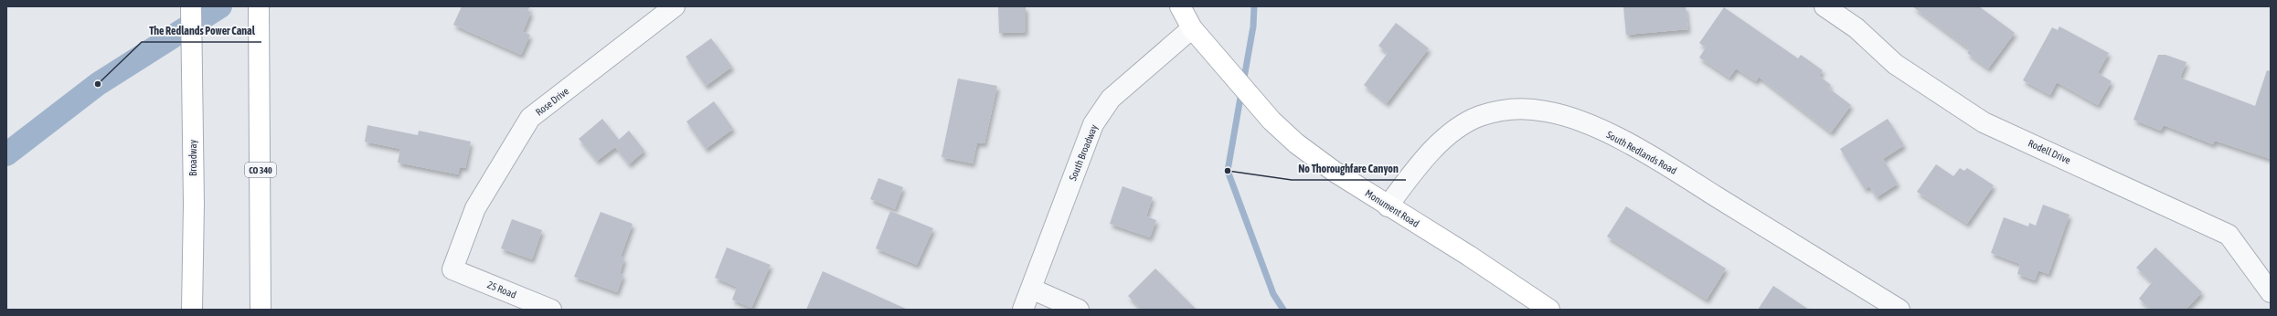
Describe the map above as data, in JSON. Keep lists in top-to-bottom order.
{
  "streets": {
    "main road": ["Broadway", "CO 340", "Monument Road"],
    "street": [
      "Rose Drive",
      "Rodell Drive",
      "South Broadway",
      "South Redlands Road",
      "25 Road"
    ]
  },
  "crossings": [
    ["Rose Drive", "25 Road"],
    ["South Broadway", "Monument Road"],
    ["South Redlands Road", "Monument Road"]
  ],
  "places": ["The Redlands Power Canal", "No Thoroughfare Canyon"]
}
